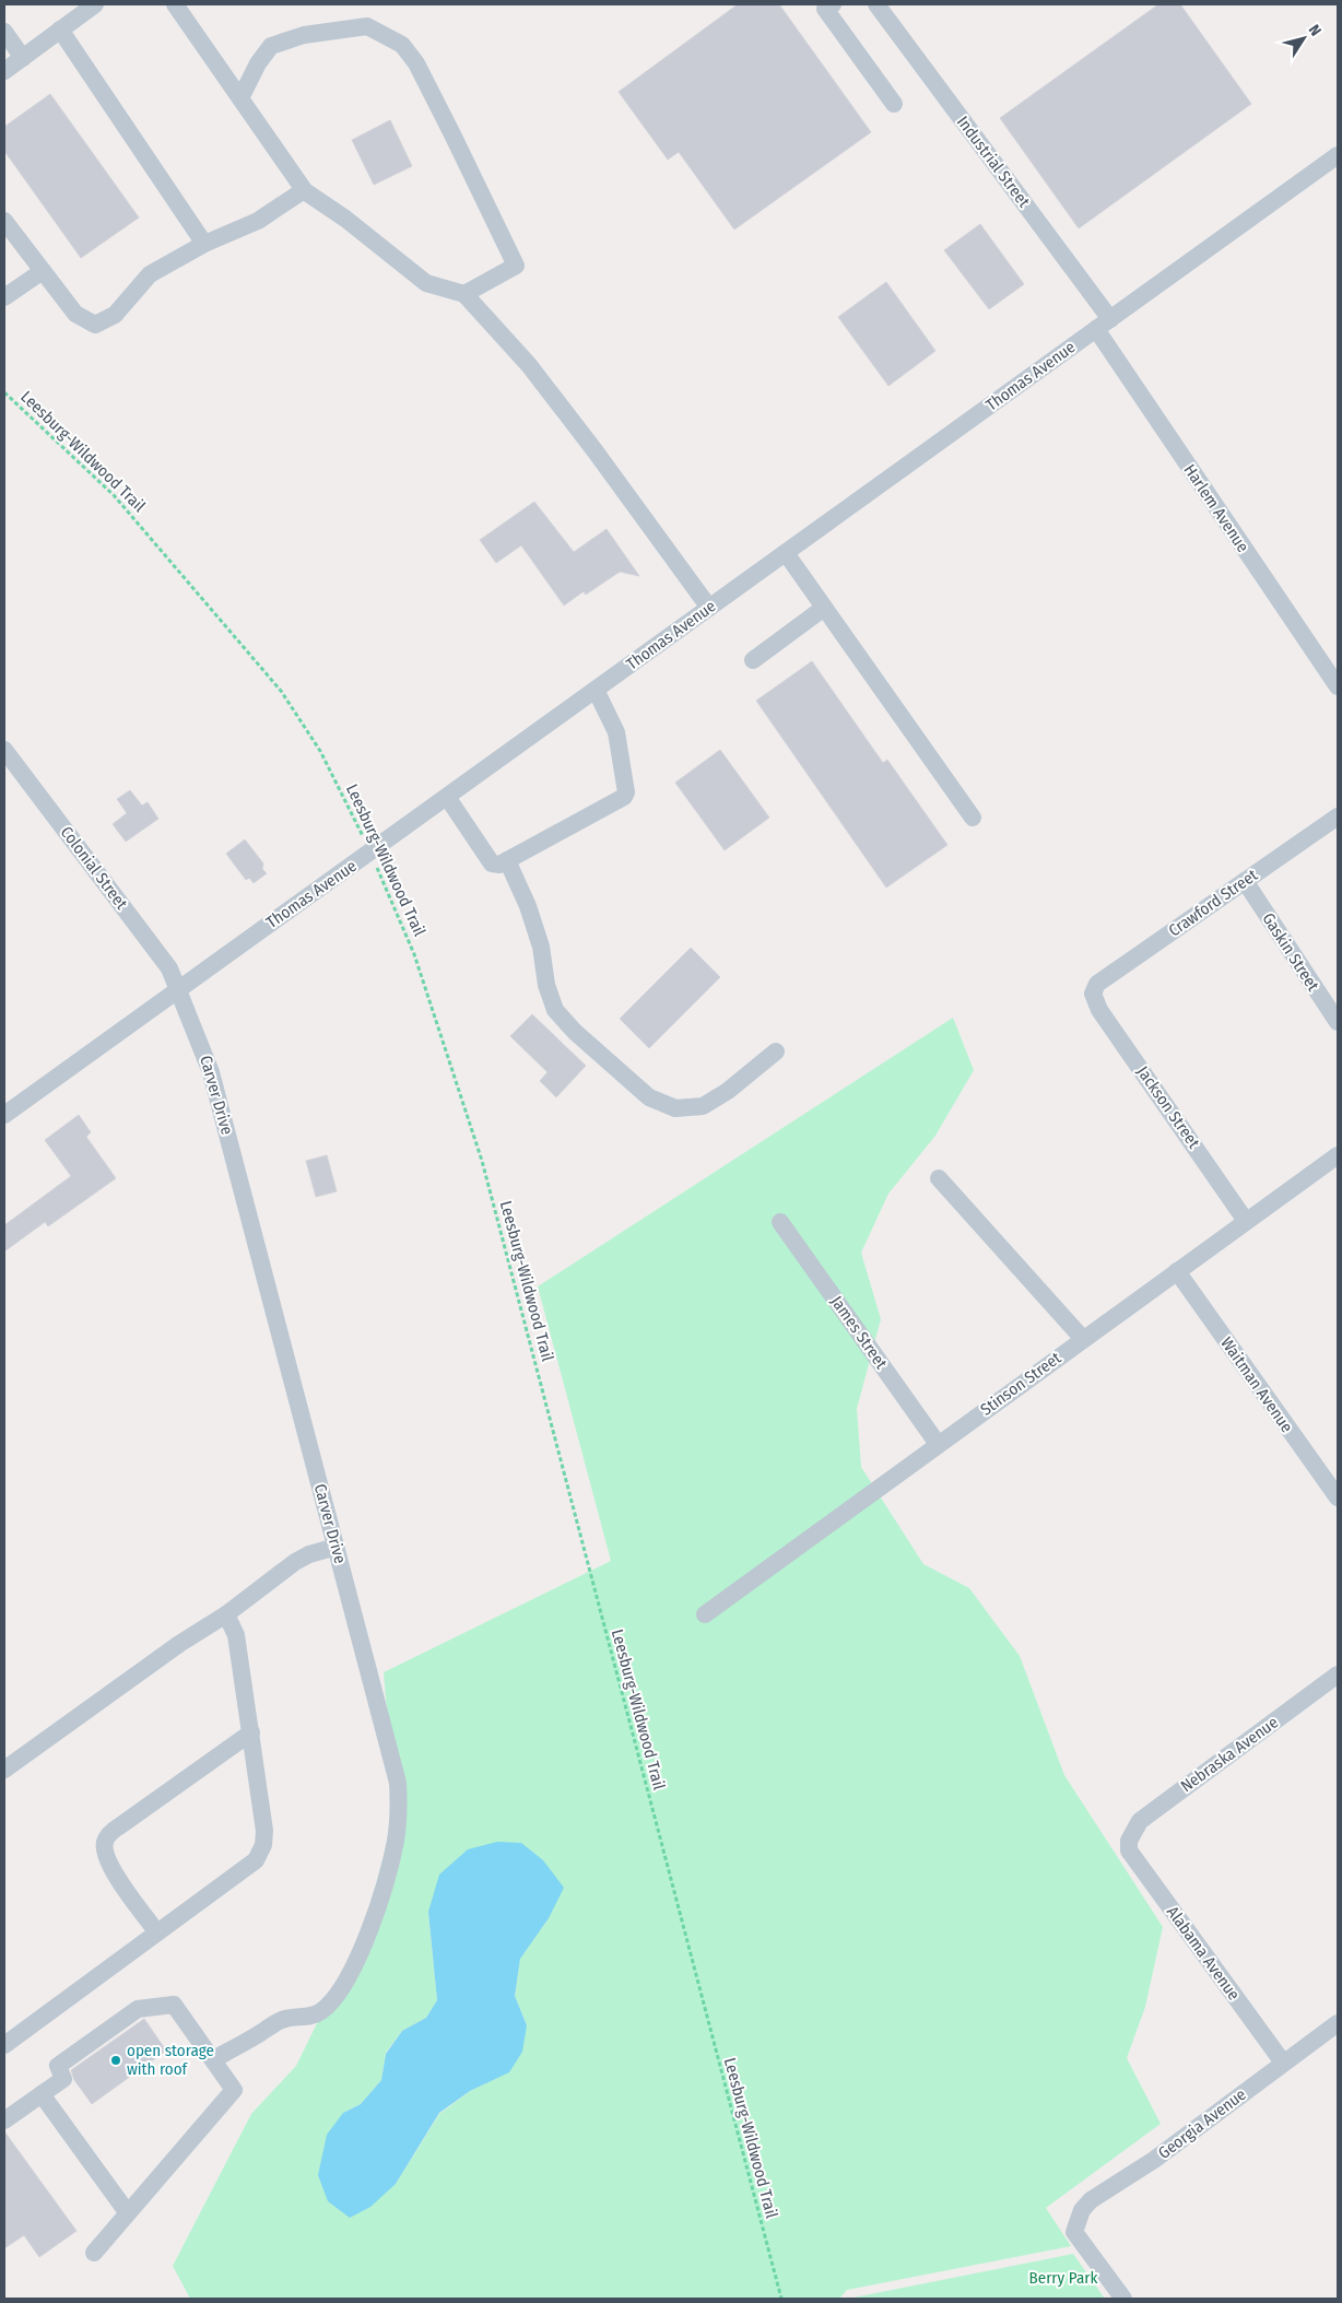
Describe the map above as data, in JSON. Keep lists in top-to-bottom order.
{
  "streets": {
    "street": [
      "Industrial Street",
      "Thomas Avenue",
      "Harlem Avenue",
      "Colonial Street",
      "Crawford Street",
      "Gaskin Street",
      "Carver Drive",
      "Jackson Street",
      "James Street",
      "Stinson Street",
      "Waitman Avenue",
      "Nebraska Avenue",
      "Alabama Avenue",
      "Georgia Avenue"
    ],
    "path": ["Leesburg-Wildwood Trail"]
  },
  "crossings": [
    ["Industrial Street", "Thomas Avenue"],
    ["Industrial Street", "Harlem Avenue"],
    ["Thomas Avenue", "Leesburg-Wildwood Trail"],
    ["Thomas Avenue", "Harlem Avenue"],
    ["Thomas Avenue", "Colonial Street"],
    ["Thomas Avenue", "Carver Drive"],
    ["Colonial Street", "Carver Drive"],
    ["Crawford Street", "Gaskin Street"],
    ["Crawford Street", "Jackson Street"],
    ["Jackson Street", "Stinson Street"],
    ["James Street", "Stinson Street"],
    ["Stinson Street", "Waitman Avenue"],
    ["Nebraska Avenue", "Alabama Avenue"],
    ["Alabama Avenue", "Georgia Avenue"]
  ],
  "parks": ["Berry Park"],
  "places": ["open storage with roof"],
  "north": "top right"
}
